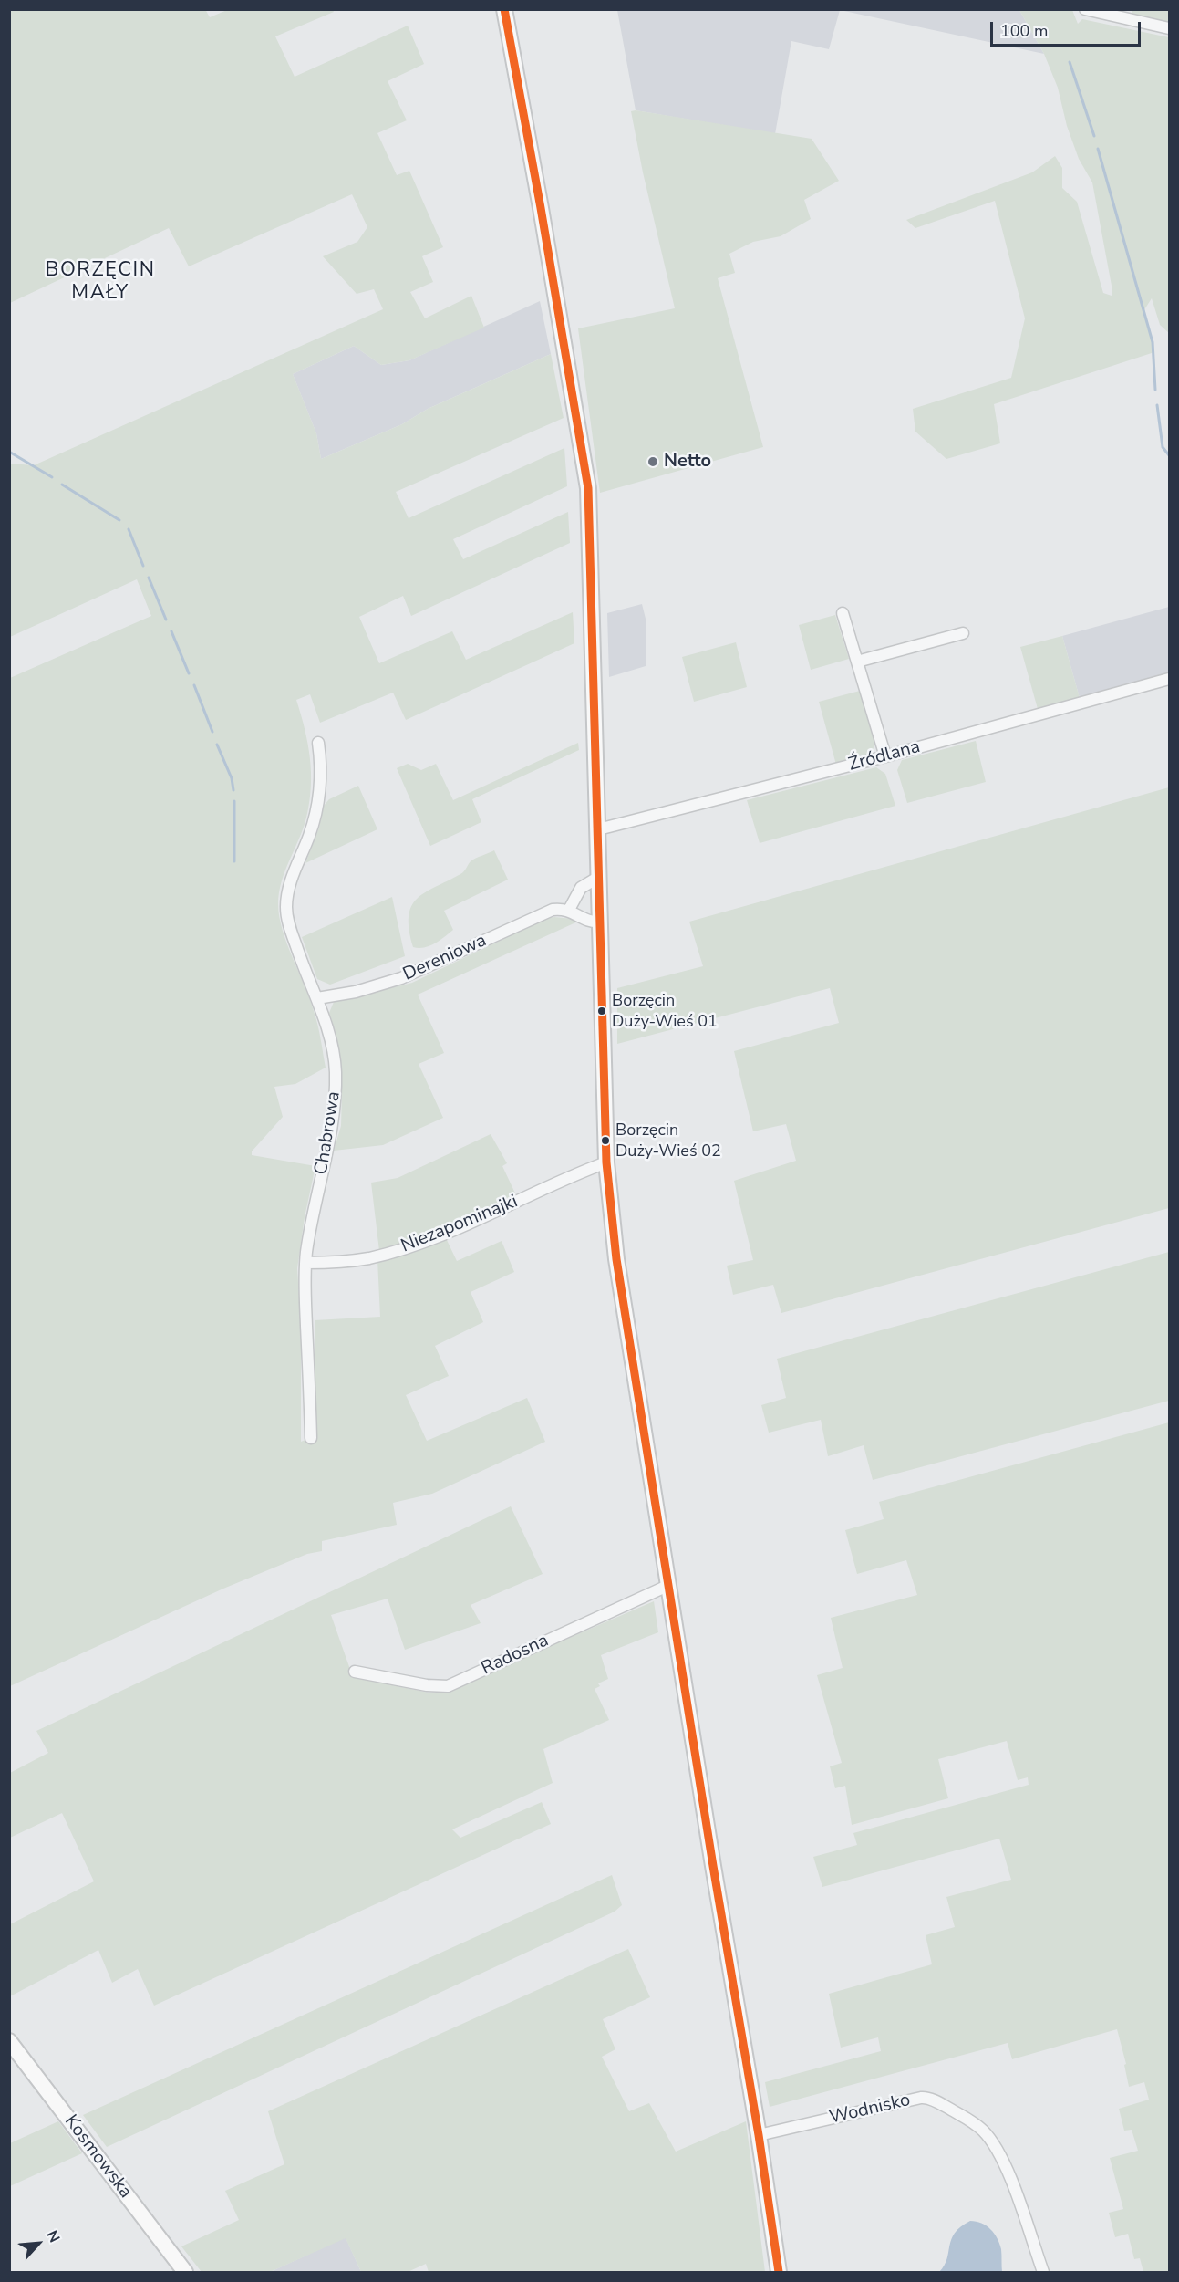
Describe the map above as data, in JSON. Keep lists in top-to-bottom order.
{
  "streets": {
    "main road": ["Kosmowska"],
    "street": [
      "Źródlana",
      "Dereniowa",
      "Chabrowa",
      "Niezapominajki",
      "Radosna",
      "Wodnisko"
    ]
  },
  "crossings": [
    ["Dereniowa", "Chabrowa"],
    ["Chabrowa", "Niezapominajki"]
  ],
  "districts": ["BORZĘCIN MAŁY"],
  "places": ["Netto", "Borzęcin Duży-Wieś 01", "Borzęcin Duży-Wieś 02"],
  "scale_bar": "100 m",
  "north": "top right"
}
